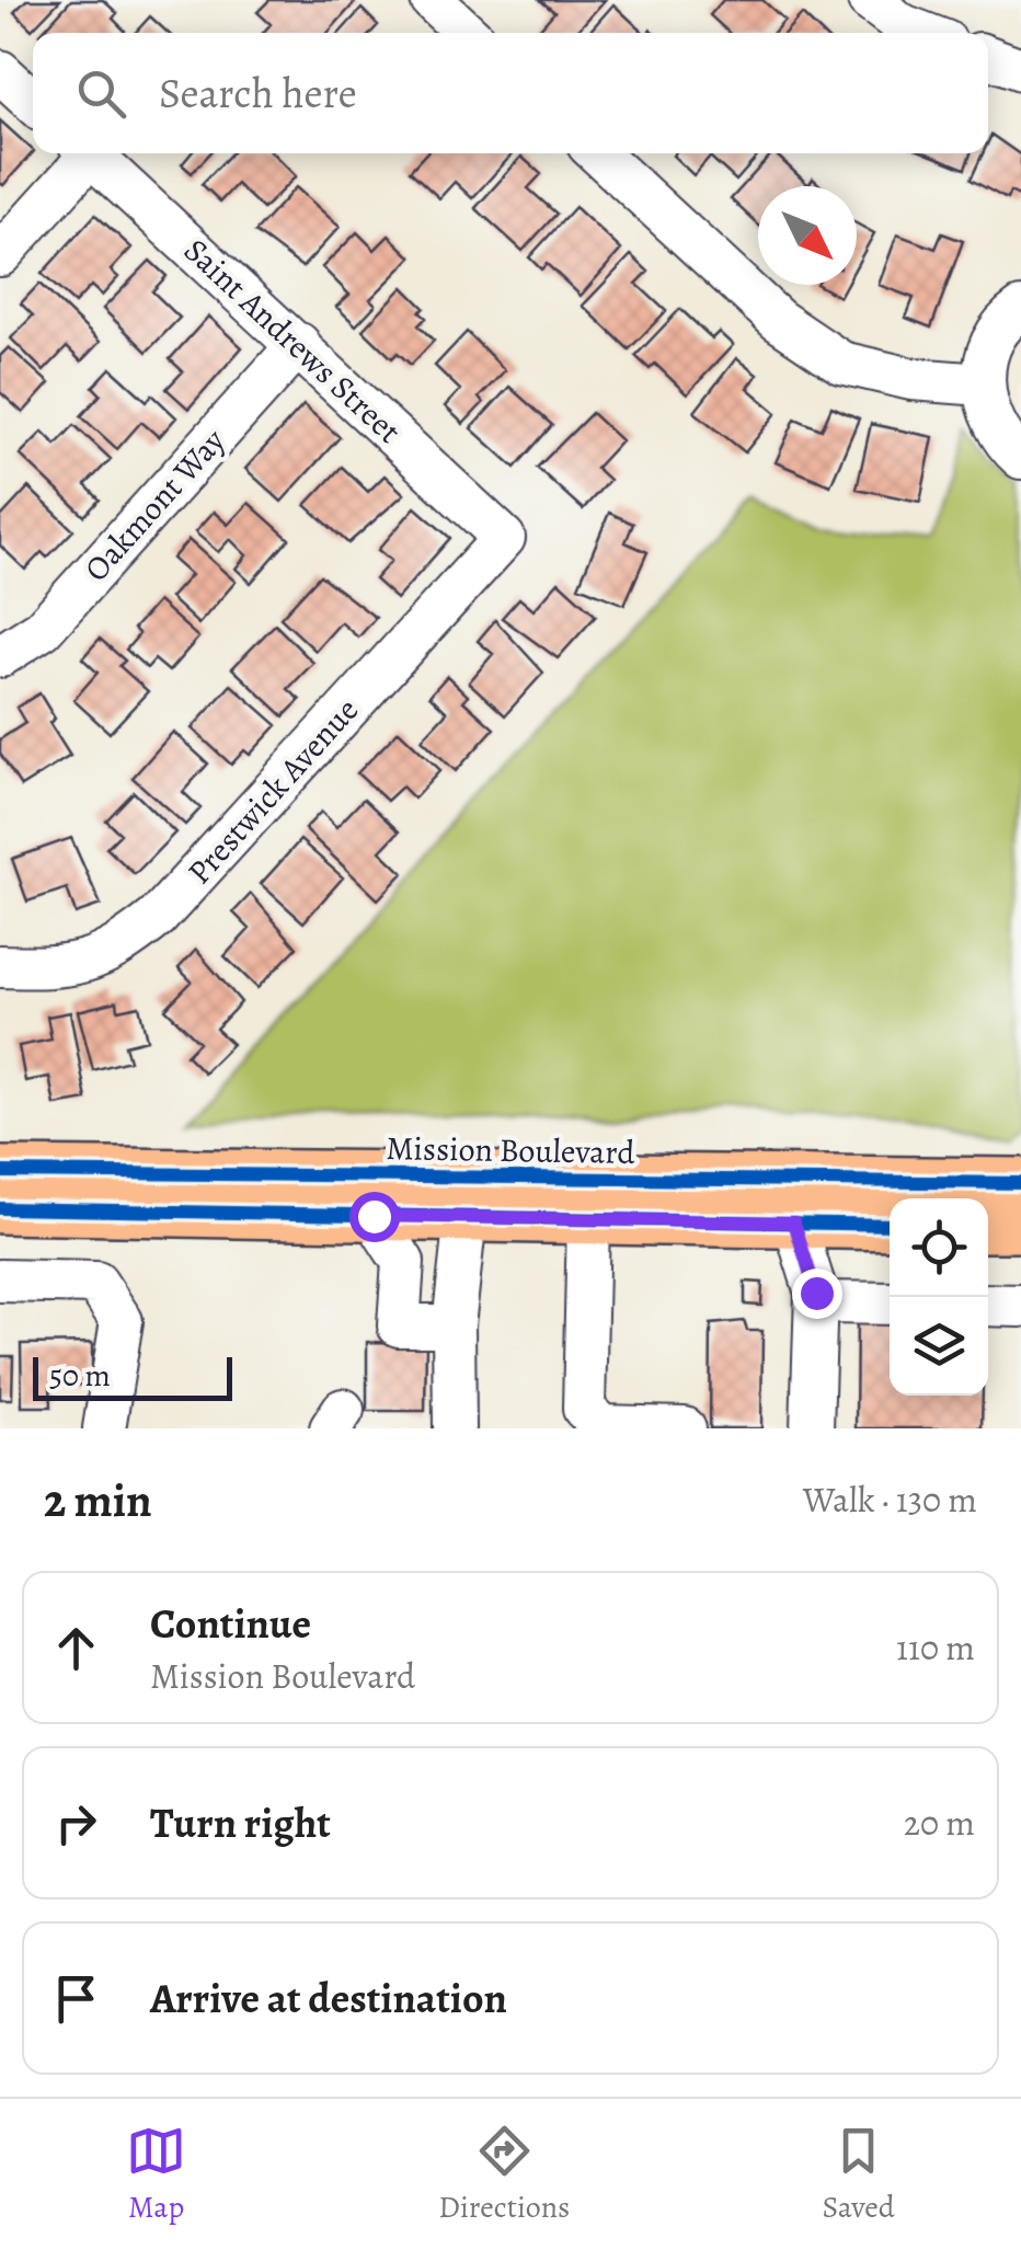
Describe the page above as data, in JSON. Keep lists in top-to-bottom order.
{
  "streets": {
    "main road": ["Mission Boulevard"],
    "street": ["Saint Andrews Street", "Oakmont Way", "Prestwick Avenue"]
  },
  "crossings": [
    ["Saint Andrews Street", "Oakmont Way"],
    ["Saint Andrews Street", "Prestwick Avenue"]
  ],
  "scale_bar": "50 m",
  "north": "bottom right",
  "page": {
    "search": "Search here",
    "scale": "50 m",
    "heading": ["2 min", "Walk · 130 m"],
    "list": [
      ["Continue", "Mission Boulevard", "110 m"],
      ["Turn right", "20 m"],
      "Arrive at destination"
    ],
    "nav": ["Map", "Directions", "Saved"]
  }
}
